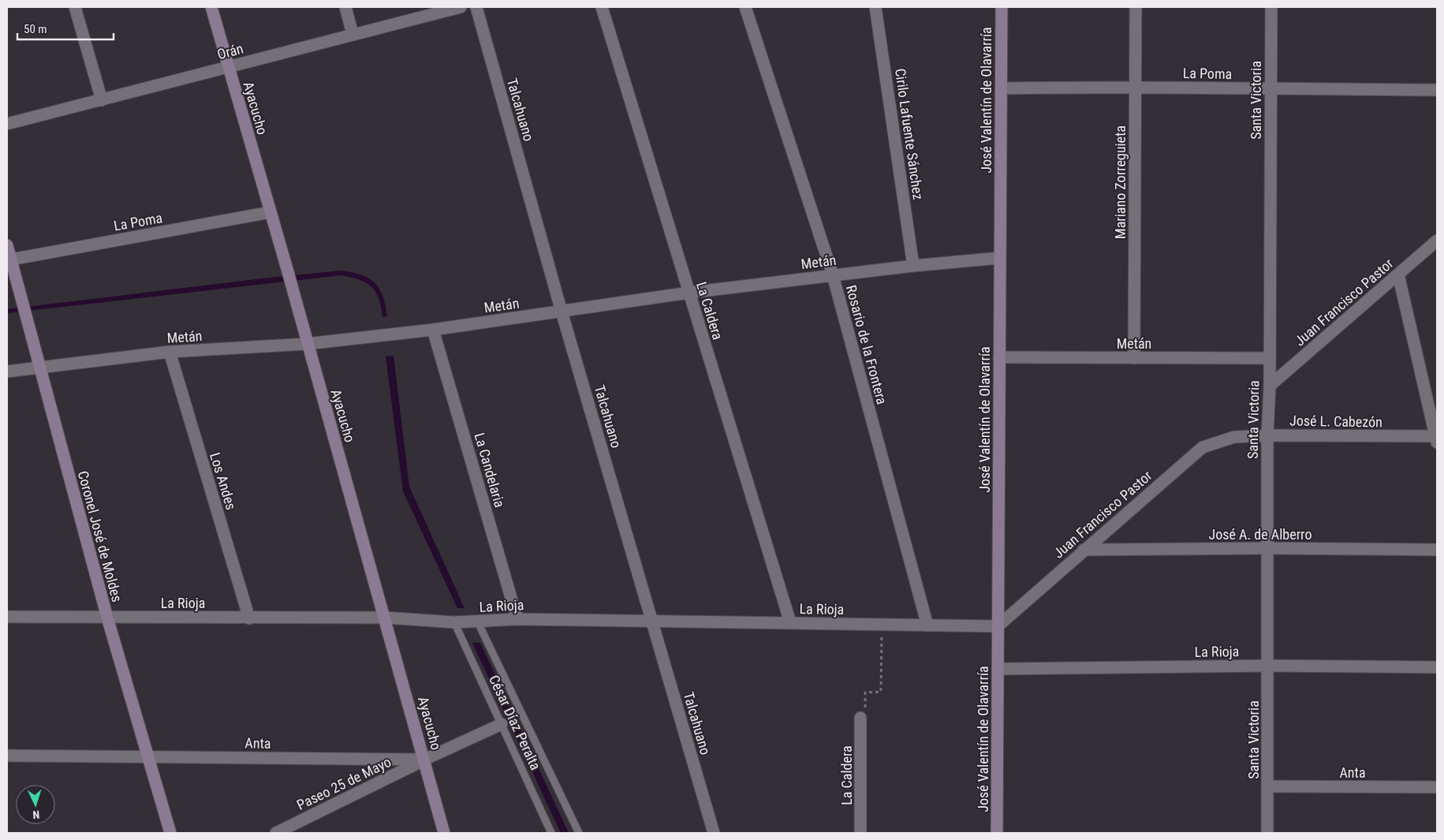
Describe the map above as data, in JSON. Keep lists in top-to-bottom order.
{
  "streets": {
    "street": [
      "Orán",
      "La Poma",
      "José Valentín de Olavarría",
      "Santa Victoria",
      "Ayacucho",
      "Talcahuano",
      "Cirilo Lafuente Sánchez",
      "Mariano Zorreguieta",
      "Metán",
      "Juan Francisco Pastor",
      "La Caldera",
      "Rosario de la Frontera",
      "José L. Cabezón",
      "La Candelaria",
      "Los Andes",
      "José A. de Alberro",
      "Coronel José de Moldes",
      "La Rioja",
      "Anta",
      "Paseo 25 de Mayo"
    ],
    "lane": ["César Díaz Peralta"]
  },
  "crossings": [
    ["Orán", "Ayacucho"],
    ["La Poma", "José Valentín de Olavarría"],
    ["La Poma", "Santa Victoria"],
    ["La Poma", "Ayacucho"],
    ["La Poma", "Mariano Zorreguieta"],
    ["La Poma", "Coronel José de Moldes"],
    ["José Valentín de Olavarría", "Metán"],
    ["José Valentín de Olavarría", "Juan Francisco Pastor"],
    ["José Valentín de Olavarría", "La Rioja"],
    ["Santa Victoria", "Metán"],
    ["Santa Victoria", "Juan Francisco Pastor"],
    ["Santa Victoria", "José L. Cabezón"],
    ["Santa Victoria", "José A. de Alberro"],
    ["Santa Victoria", "La Rioja"],
    ["Santa Victoria", "Anta"],
    ["Ayacucho", "Metán"],
    ["Ayacucho", "La Rioja"],
    ["Ayacucho", "Anta"],
    ["Ayacucho", "Paseo 25 de Mayo"],
    ["Talcahuano", "Metán"],
    ["Talcahuano", "La Rioja"],
    ["Cirilo Lafuente Sánchez", "Metán"],
    ["Mariano Zorreguieta", "Metán"],
    ["Metán", "La Caldera"],
    ["Metán", "Rosario de la Frontera"],
    ["Metán", "La Candelaria"],
    ["Metán", "Los Andes"],
    ["Metán", "Coronel José de Moldes"],
    ["Juan Francisco Pastor", "José L. Cabezón"],
    ["Juan Francisco Pastor", "José A. de Alberro"],
    ["Juan Francisco Pastor", "La Rioja"],
    ["La Caldera", "La Rioja"],
    ["Rosario de la Frontera", "La Rioja"],
    ["La Candelaria", "La Rioja"],
    ["Los Andes", "La Rioja"],
    ["Coronel José de Moldes", "La Rioja"],
    ["Coronel José de Moldes", "Anta"],
    ["La Rioja", "César Díaz Peralta"],
    ["César Díaz Peralta", "Anta"],
    ["Anta", "Paseo 25 de Mayo"]
  ],
  "scale_bar": "50 m",
  "north": "bottom"
}
